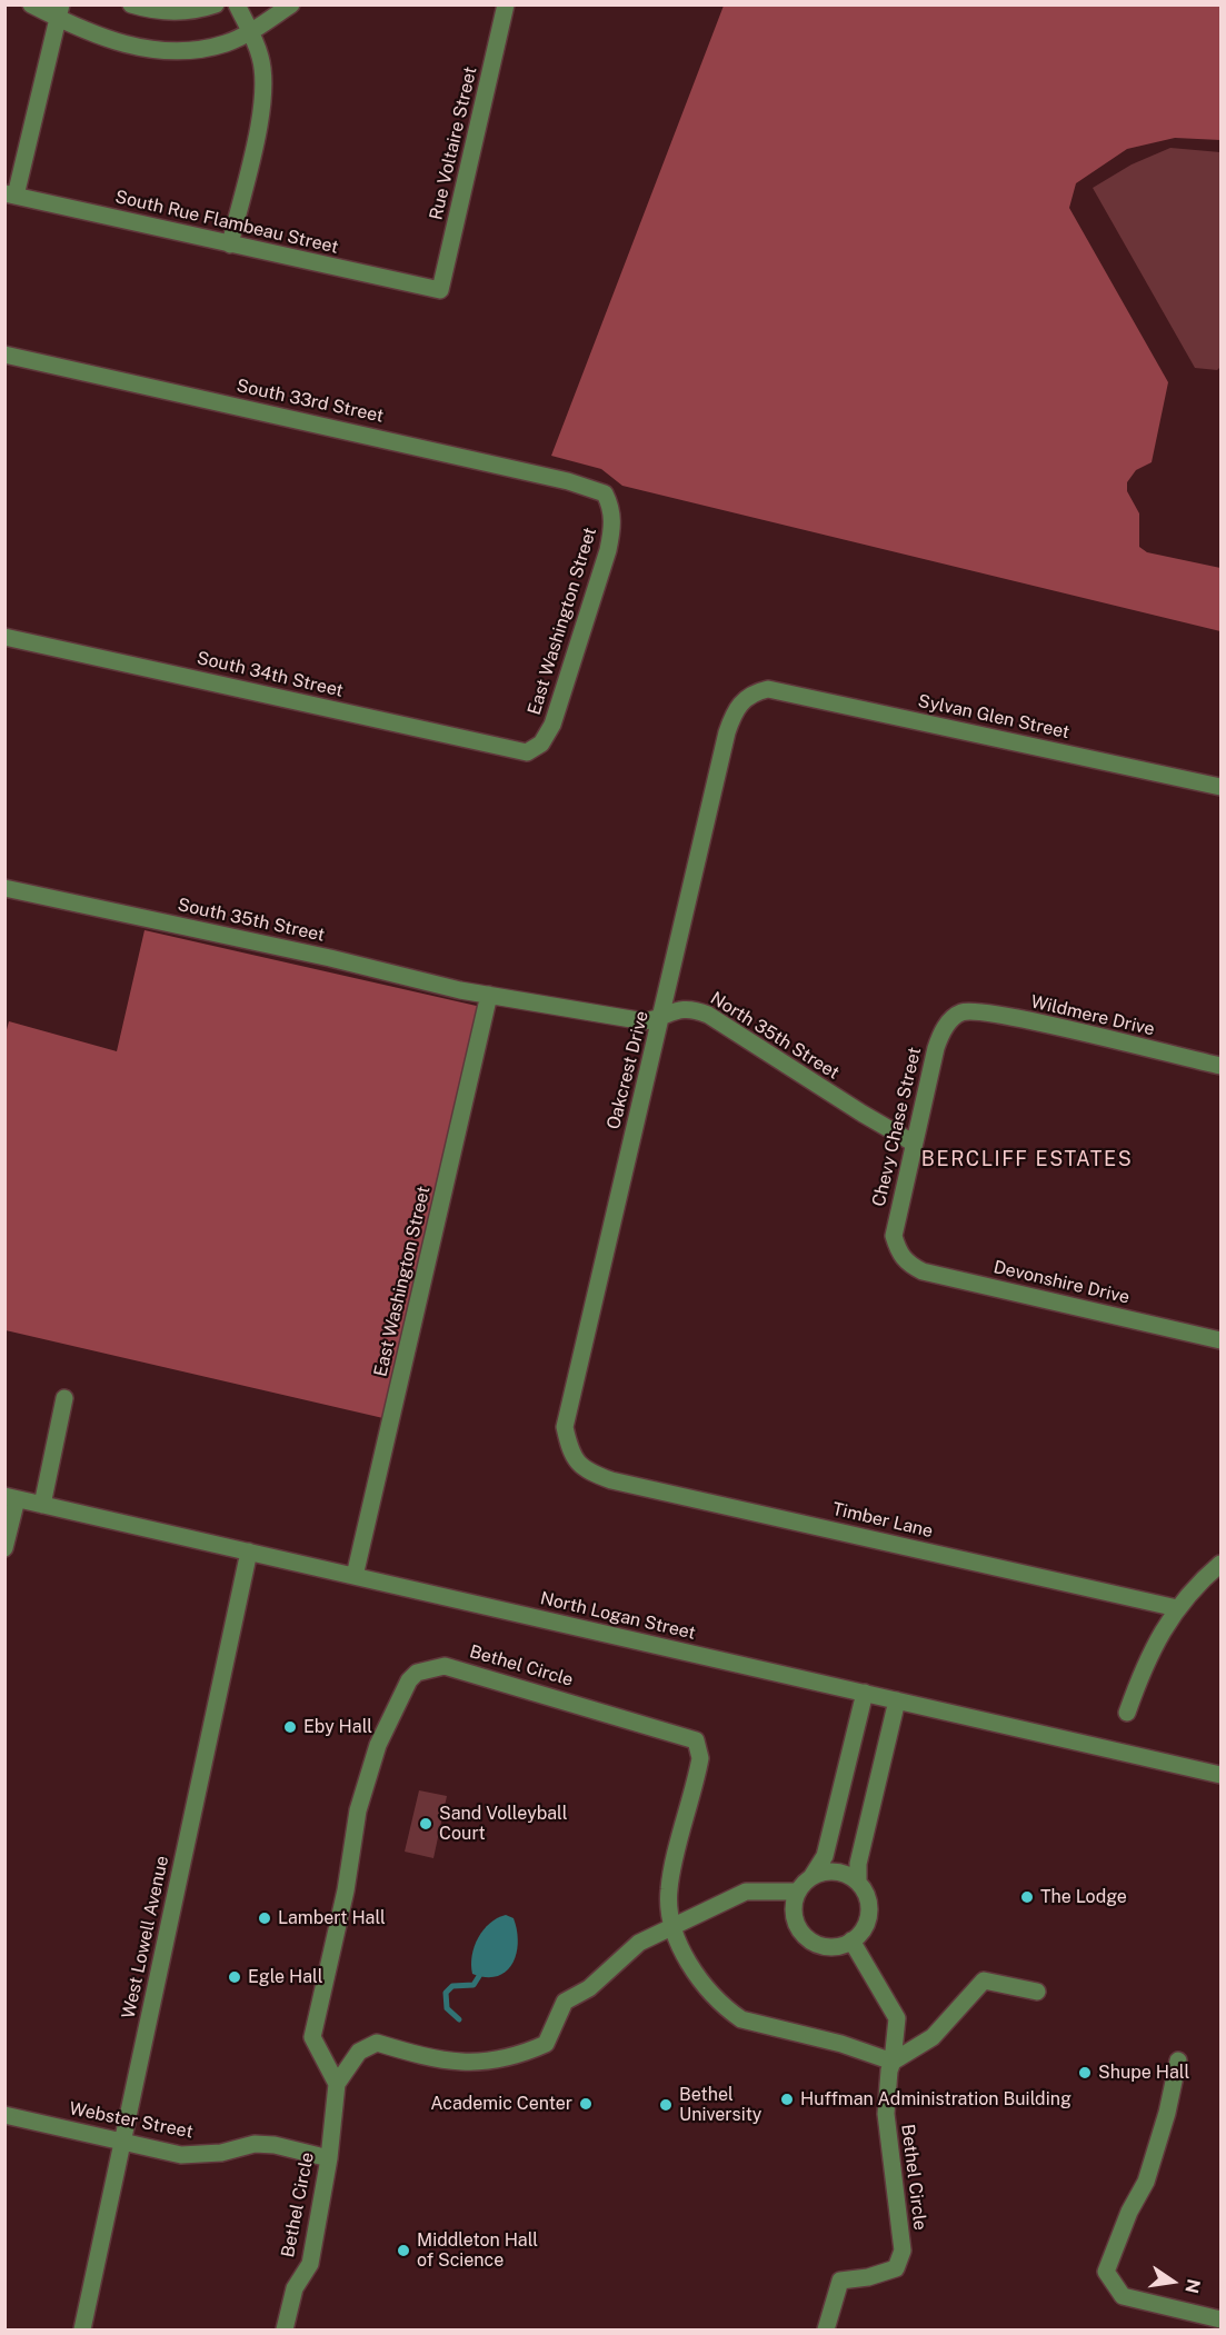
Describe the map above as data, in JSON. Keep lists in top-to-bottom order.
{
  "streets": {
    "street": [
      "Rue Voltaire Street",
      "South Rue Flambeau Street",
      "South 33rd Street",
      "East Washington Street",
      "South 34th Street",
      "Sylvan Glen Street",
      "South 35th Street",
      "Wildmere Drive",
      "North 35th Street",
      "Oakcrest Drive",
      "Chevy Chase Street",
      "Devonshire Drive",
      "Timber Lane",
      "North Logan Street",
      "Bethel Circle",
      "West Lowell Avenue",
      "Webster Street"
    ]
  },
  "crossings": [
    ["Rue Voltaire Street", "South Rue Flambeau Street"],
    ["South 33rd Street", "East Washington Street"],
    ["East Washington Street", "South 34th Street"],
    ["East Washington Street", "South 35th Street"],
    ["East Washington Street", "North 35th Street"],
    ["East Washington Street", "North Logan Street"],
    ["Sylvan Glen Street", "Oakcrest Drive"],
    ["South 35th Street", "North 35th Street"],
    ["Wildmere Drive", "Chevy Chase Street"],
    ["North 35th Street", "Oakcrest Drive"],
    ["North 35th Street", "Chevy Chase Street"],
    ["Oakcrest Drive", "Timber Lane"],
    ["Chevy Chase Street", "Devonshire Drive"],
    ["North Logan Street", "West Lowell Avenue"],
    ["Bethel Circle", "Webster Street"],
    ["West Lowell Avenue", "Webster Street"]
  ],
  "districts": ["BERCLIFF ESTATES"],
  "places": [
    "Eby Hall",
    "Sand Volleyball Court",
    "The Lodge",
    "Lambert Hall",
    "Egle Hall",
    "Shupe Hall",
    "Huffman Administration Building",
    "Academic Center",
    "Bethel University",
    "Middleton Hall of Science"
  ],
  "north": "right"
}
